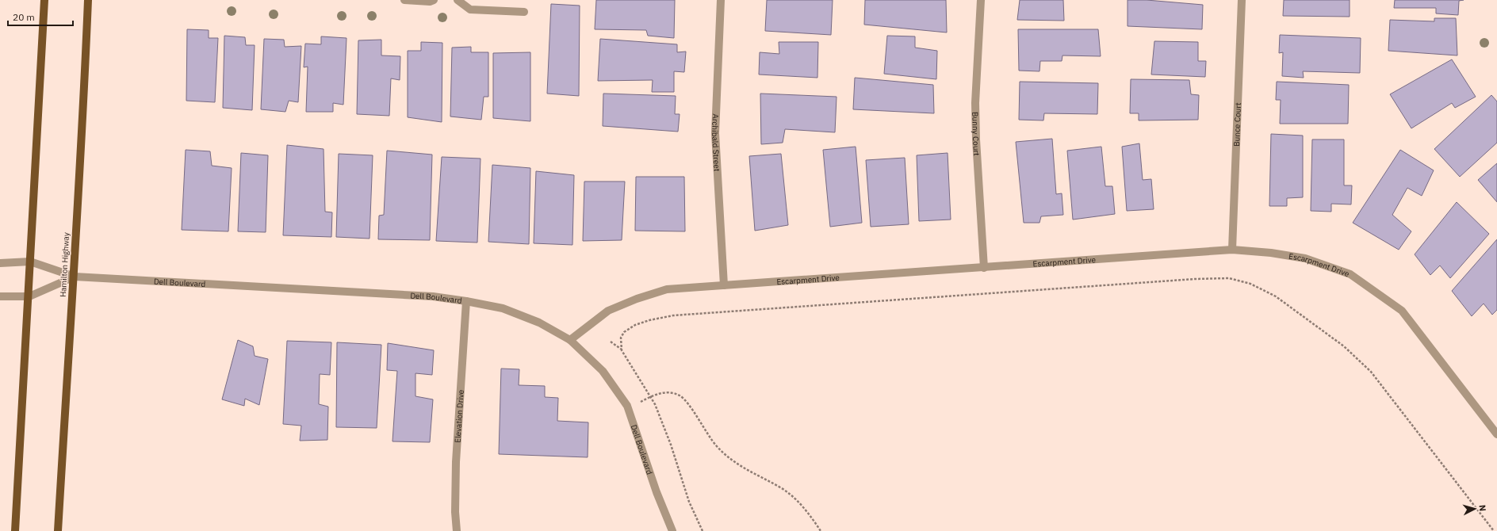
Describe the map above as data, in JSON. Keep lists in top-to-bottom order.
{
  "streets": {
    "main road": ["Hamilton Highway"],
    "street": [
      "Bunce Court",
      "Bunny Court",
      "Archibald Street",
      "Escarpment Drive",
      "Dell Boulevard",
      "Elevation Drive"
    ]
  },
  "crossings": [
    ["Bunce Court", "Escarpment Drive"],
    ["Bunny Court", "Escarpment Drive"],
    ["Archibald Street", "Escarpment Drive"],
    ["Escarpment Drive", "Dell Boulevard"],
    ["Hamilton Highway", "Dell Boulevard"],
    ["Dell Boulevard", "Elevation Drive"]
  ],
  "scale_bar": "20 m",
  "north": "right"
}
